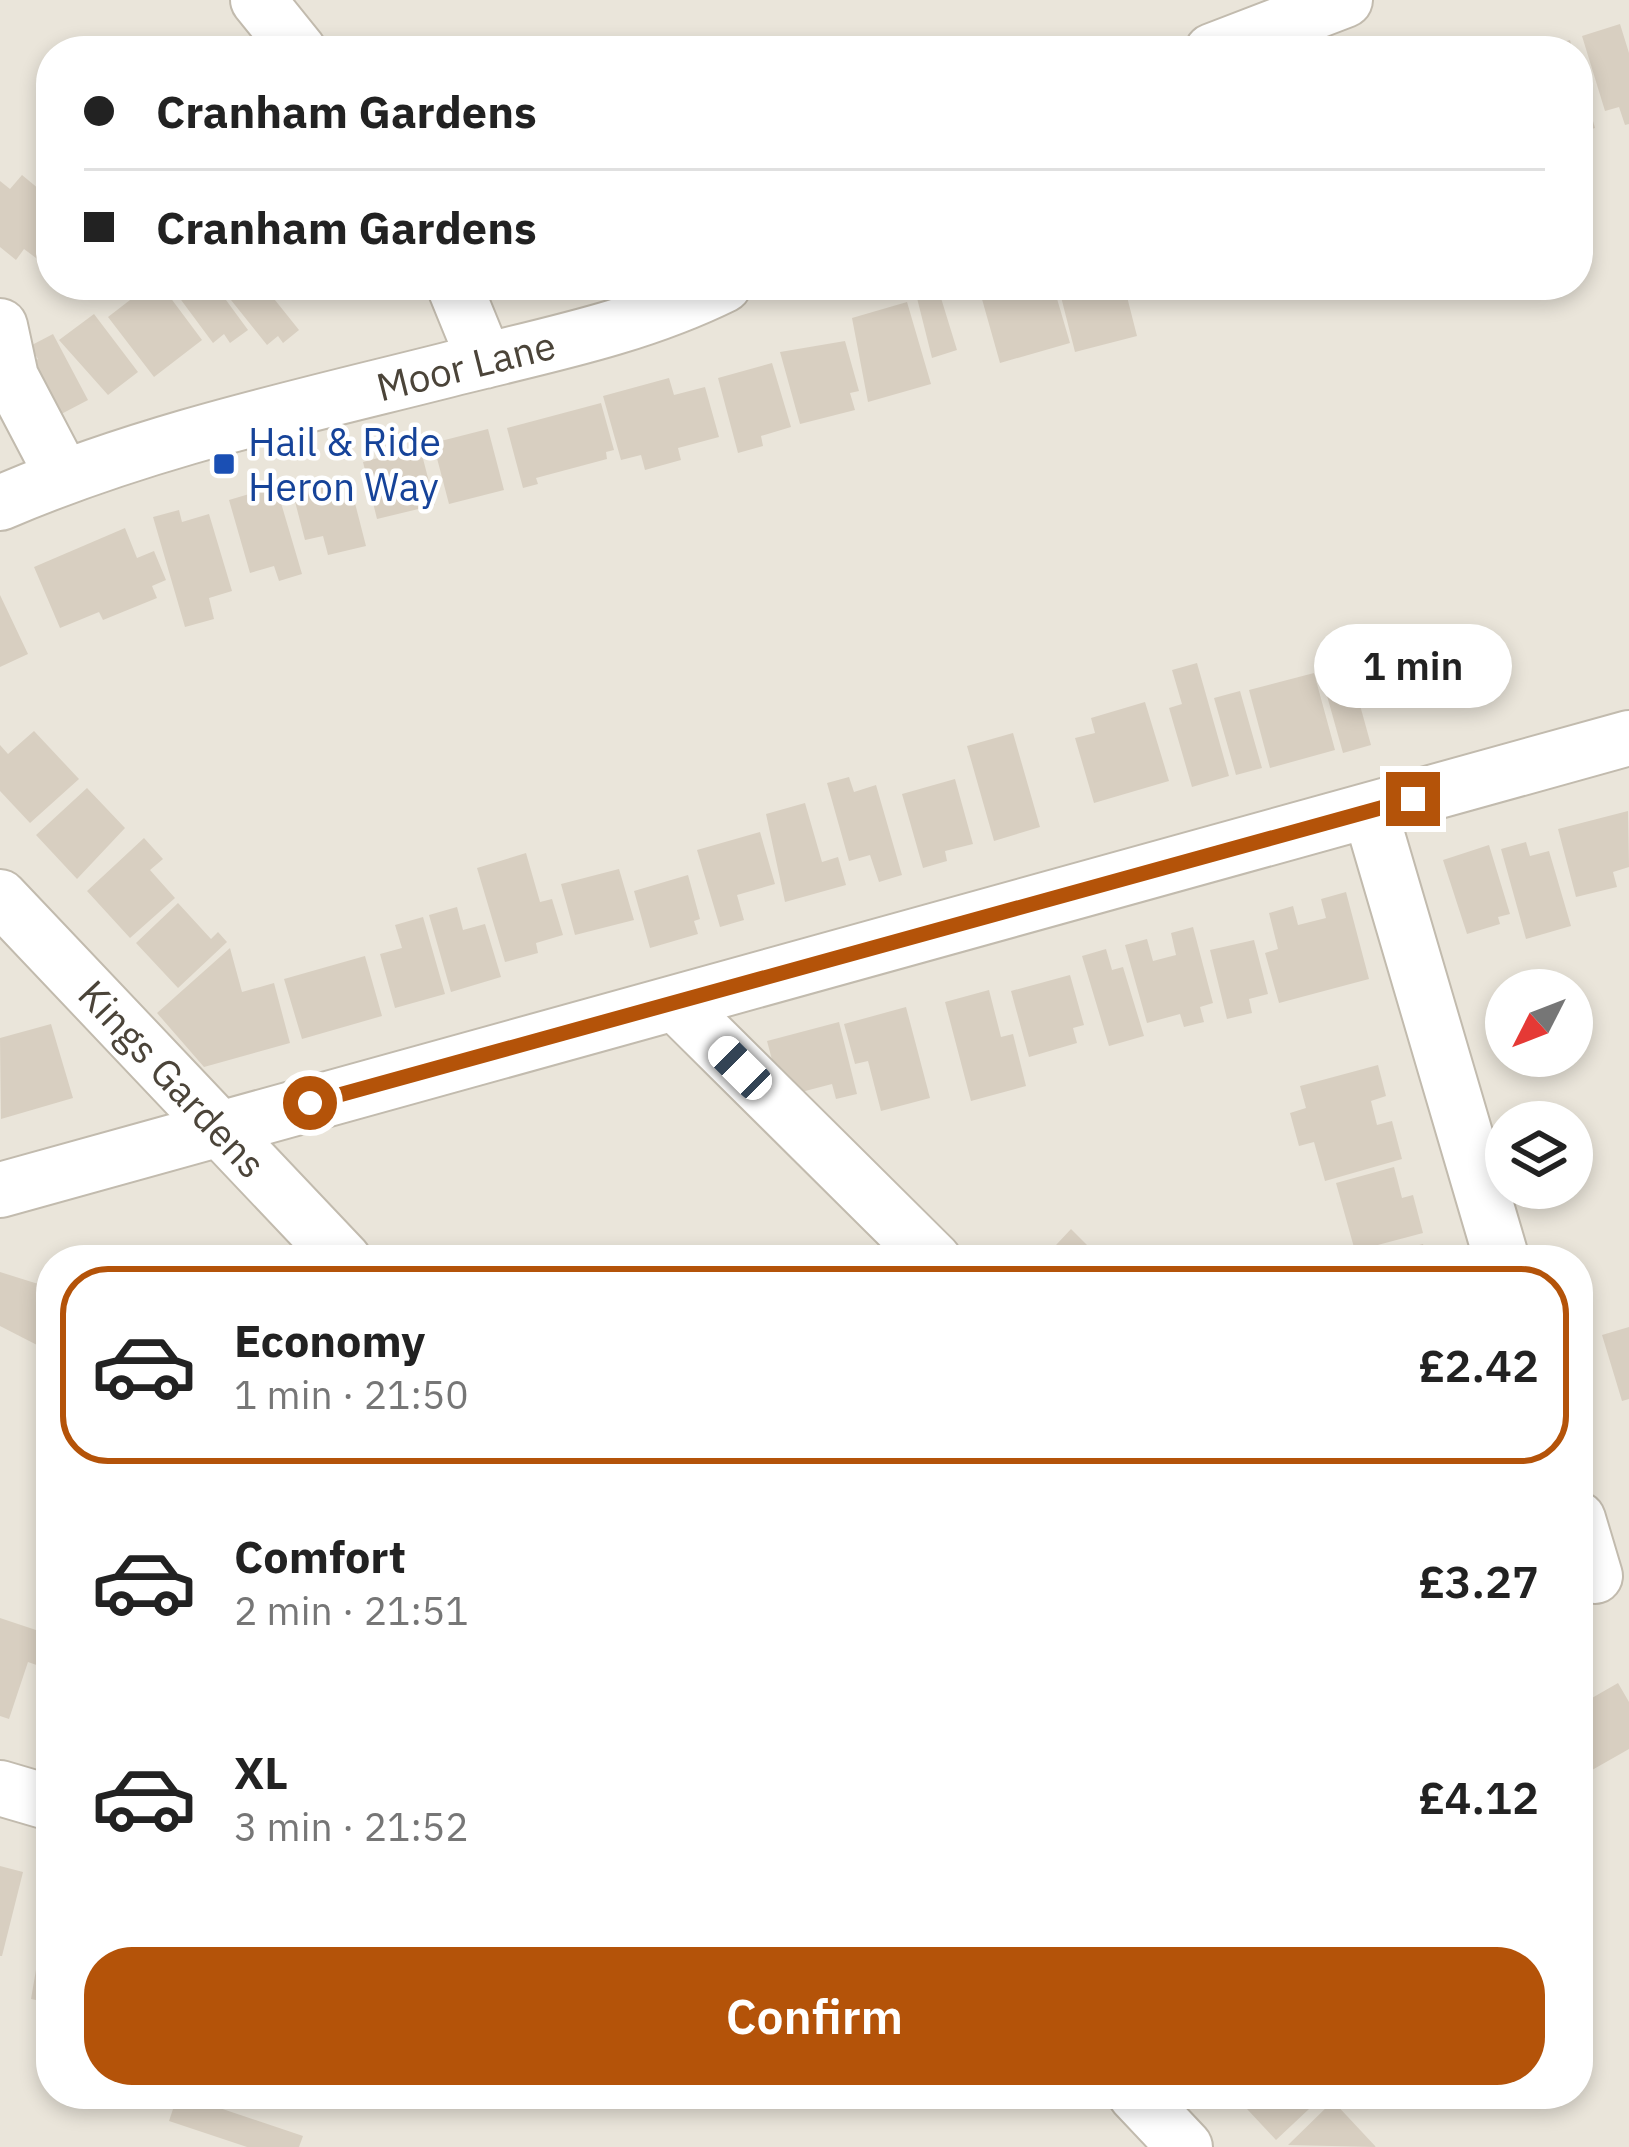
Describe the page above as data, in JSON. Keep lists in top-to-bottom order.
{
  "streets": {
    "street": ["Moor Lane", "Kings Gardens"]
  },
  "places": {
    "transit": ["Hail & Ride Heron Way"]
  },
  "north": "bottom left",
  "page": {
    "banner": ["Cranham Gardens", "Cranham Gardens"],
    "bubble": "1 min",
    "list": [
      {
        "name": "Economy",
        "note": "1 min · 21:50",
        "value": "£2.42"
      },
      {
        "name": "Comfort",
        "note": "2 min · 21:51",
        "value": "£3.27"
      },
      {
        "name": "XL",
        "note": "3 min · 21:52",
        "value": "£4.12"
      }
    ],
    "buttons": "Confirm"
  }
}
